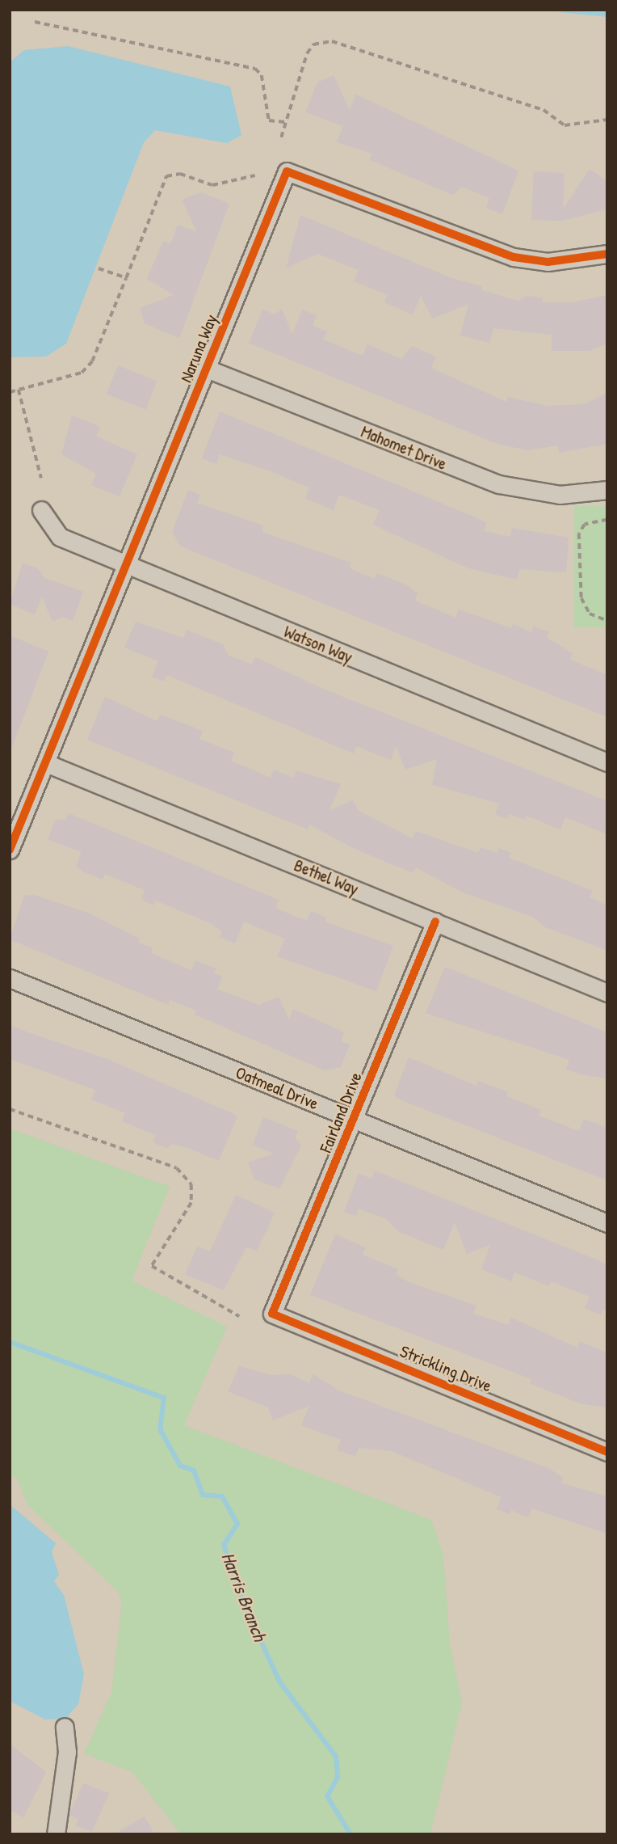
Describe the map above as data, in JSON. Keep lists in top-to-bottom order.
{
  "streets": {
    "street": [
      "Naruna Way",
      "Mahomet Drive",
      "Watson Way",
      "Bethel Way",
      "Oatmeal Drive",
      "Fairland Drive",
      "Strickling Drive"
    ]
  },
  "crossings": [
    ["Naruna Way", "Mahomet Drive"],
    ["Naruna Way", "Watson Way"],
    ["Naruna Way", "Bethel Way"],
    ["Bethel Way", "Fairland Drive"],
    ["Oatmeal Drive", "Fairland Drive"],
    ["Fairland Drive", "Strickling Drive"]
  ],
  "water": ["Harris Branch"]
}
